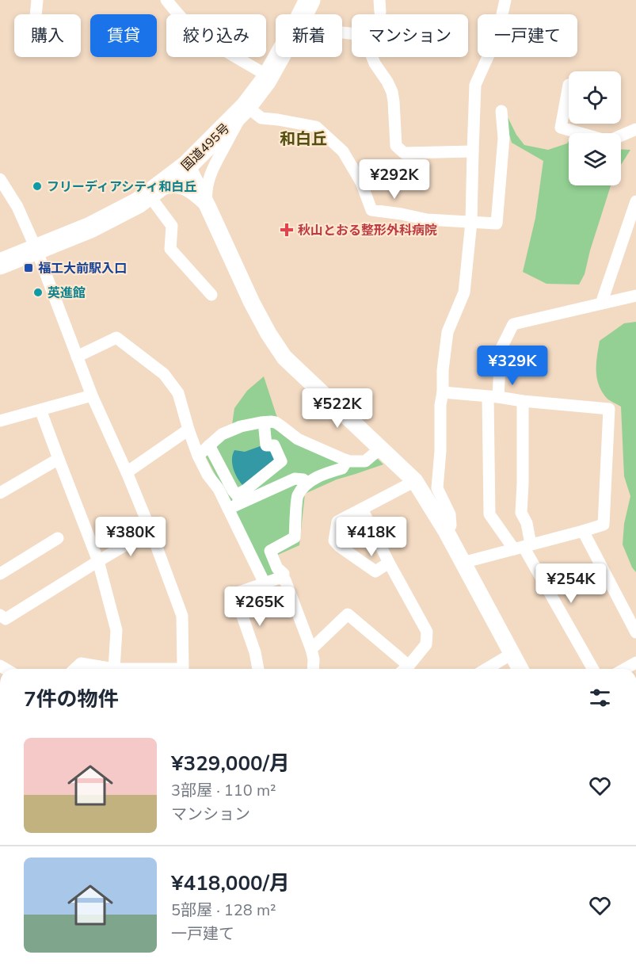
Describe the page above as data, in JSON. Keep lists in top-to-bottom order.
{
  "streets": {
    "highway": ["国道495号"]
  },
  "districts": ["和白丘"],
  "places": {
    "other": ["フリーディアシティ和白丘", "英進館"],
    "health": ["秋山とおる整形外科病院"],
    "transit": ["福工大前駅入口"]
  },
  "page": {
    "chip": [
      "購入",
      "賃貸",
      "絞り込み",
      "新着",
      "マンション",
      "一戸建て"
    ],
    "price": [
      "¥292K",
      "¥329K",
      "¥522K",
      "¥380K",
      "¥418K",
      "¥254K",
      "¥265K"
    ],
    "heading": "7件の物件",
    "list": [
      {
        "name": "¥329,000/月",
        "note": "3部屋 · 110 m² · マンション"
      },
      {
        "name": "¥418,000/月",
        "note": "5部屋 · 128 m² · 一戸建て"
      }
    ]
  }
}
